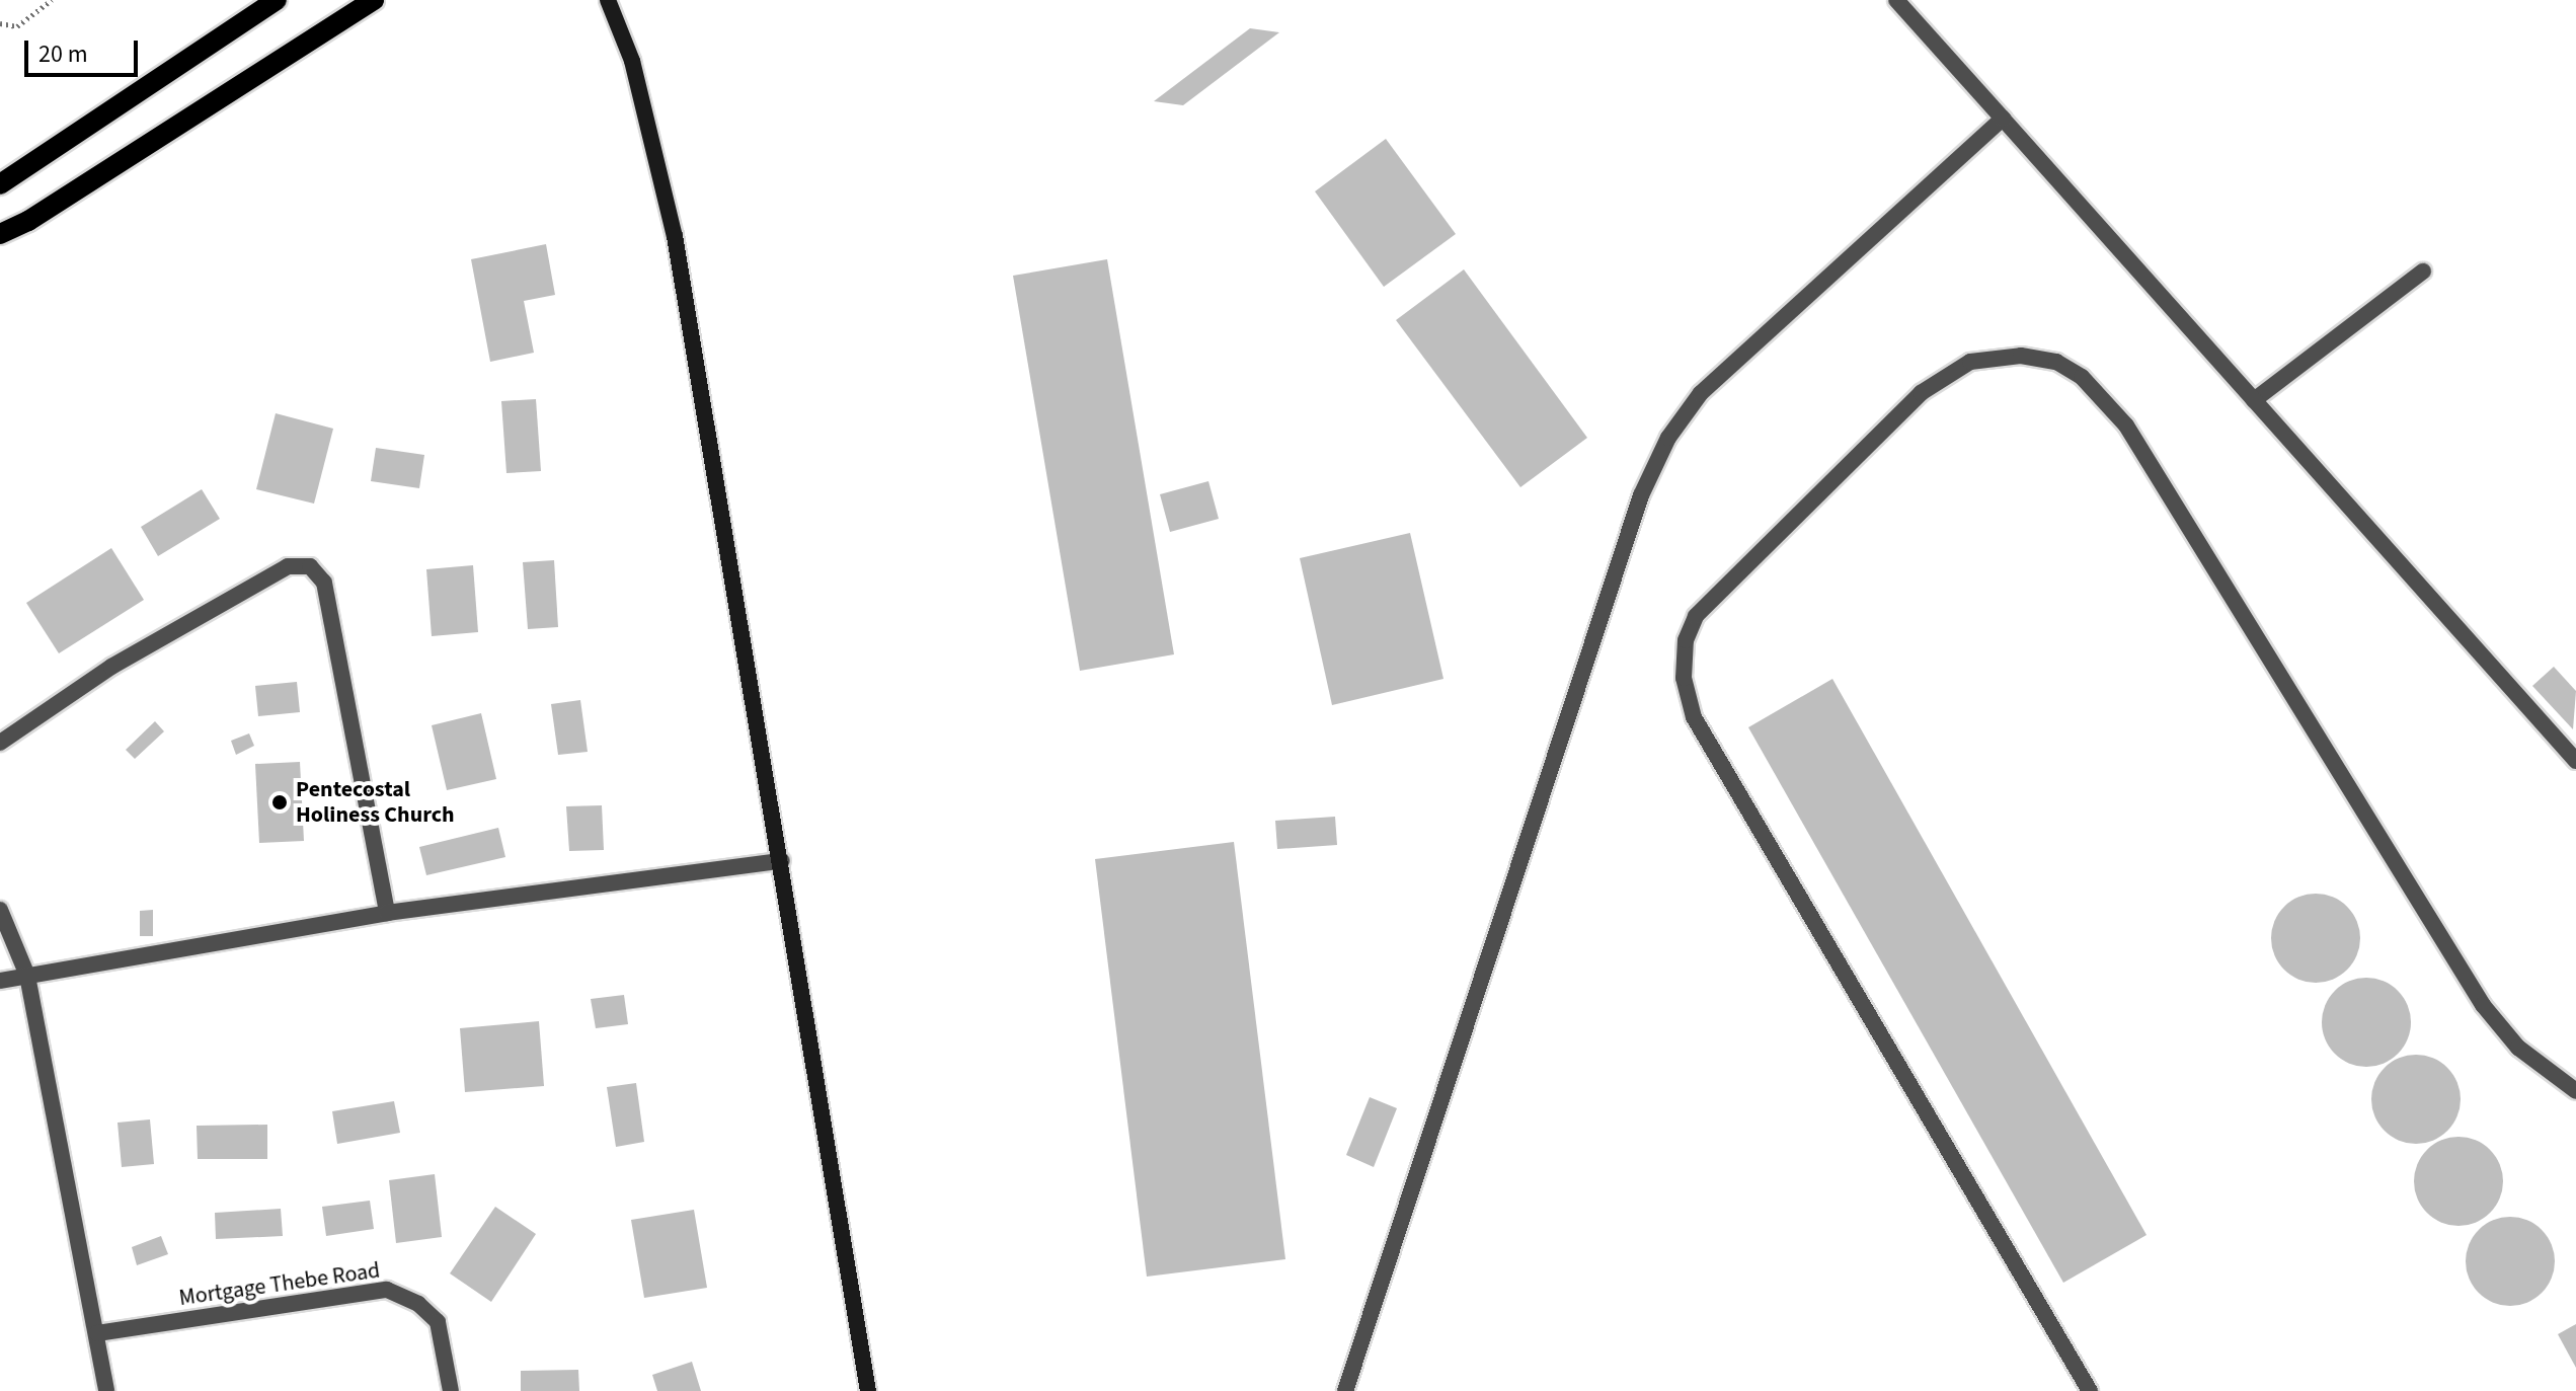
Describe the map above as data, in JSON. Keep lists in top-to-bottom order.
{
  "streets": {
    "street": ["Mortgage Thebe Road"]
  },
  "places": ["Pentecostal Holiness Church"],
  "scale_bar": "20 m"
}
